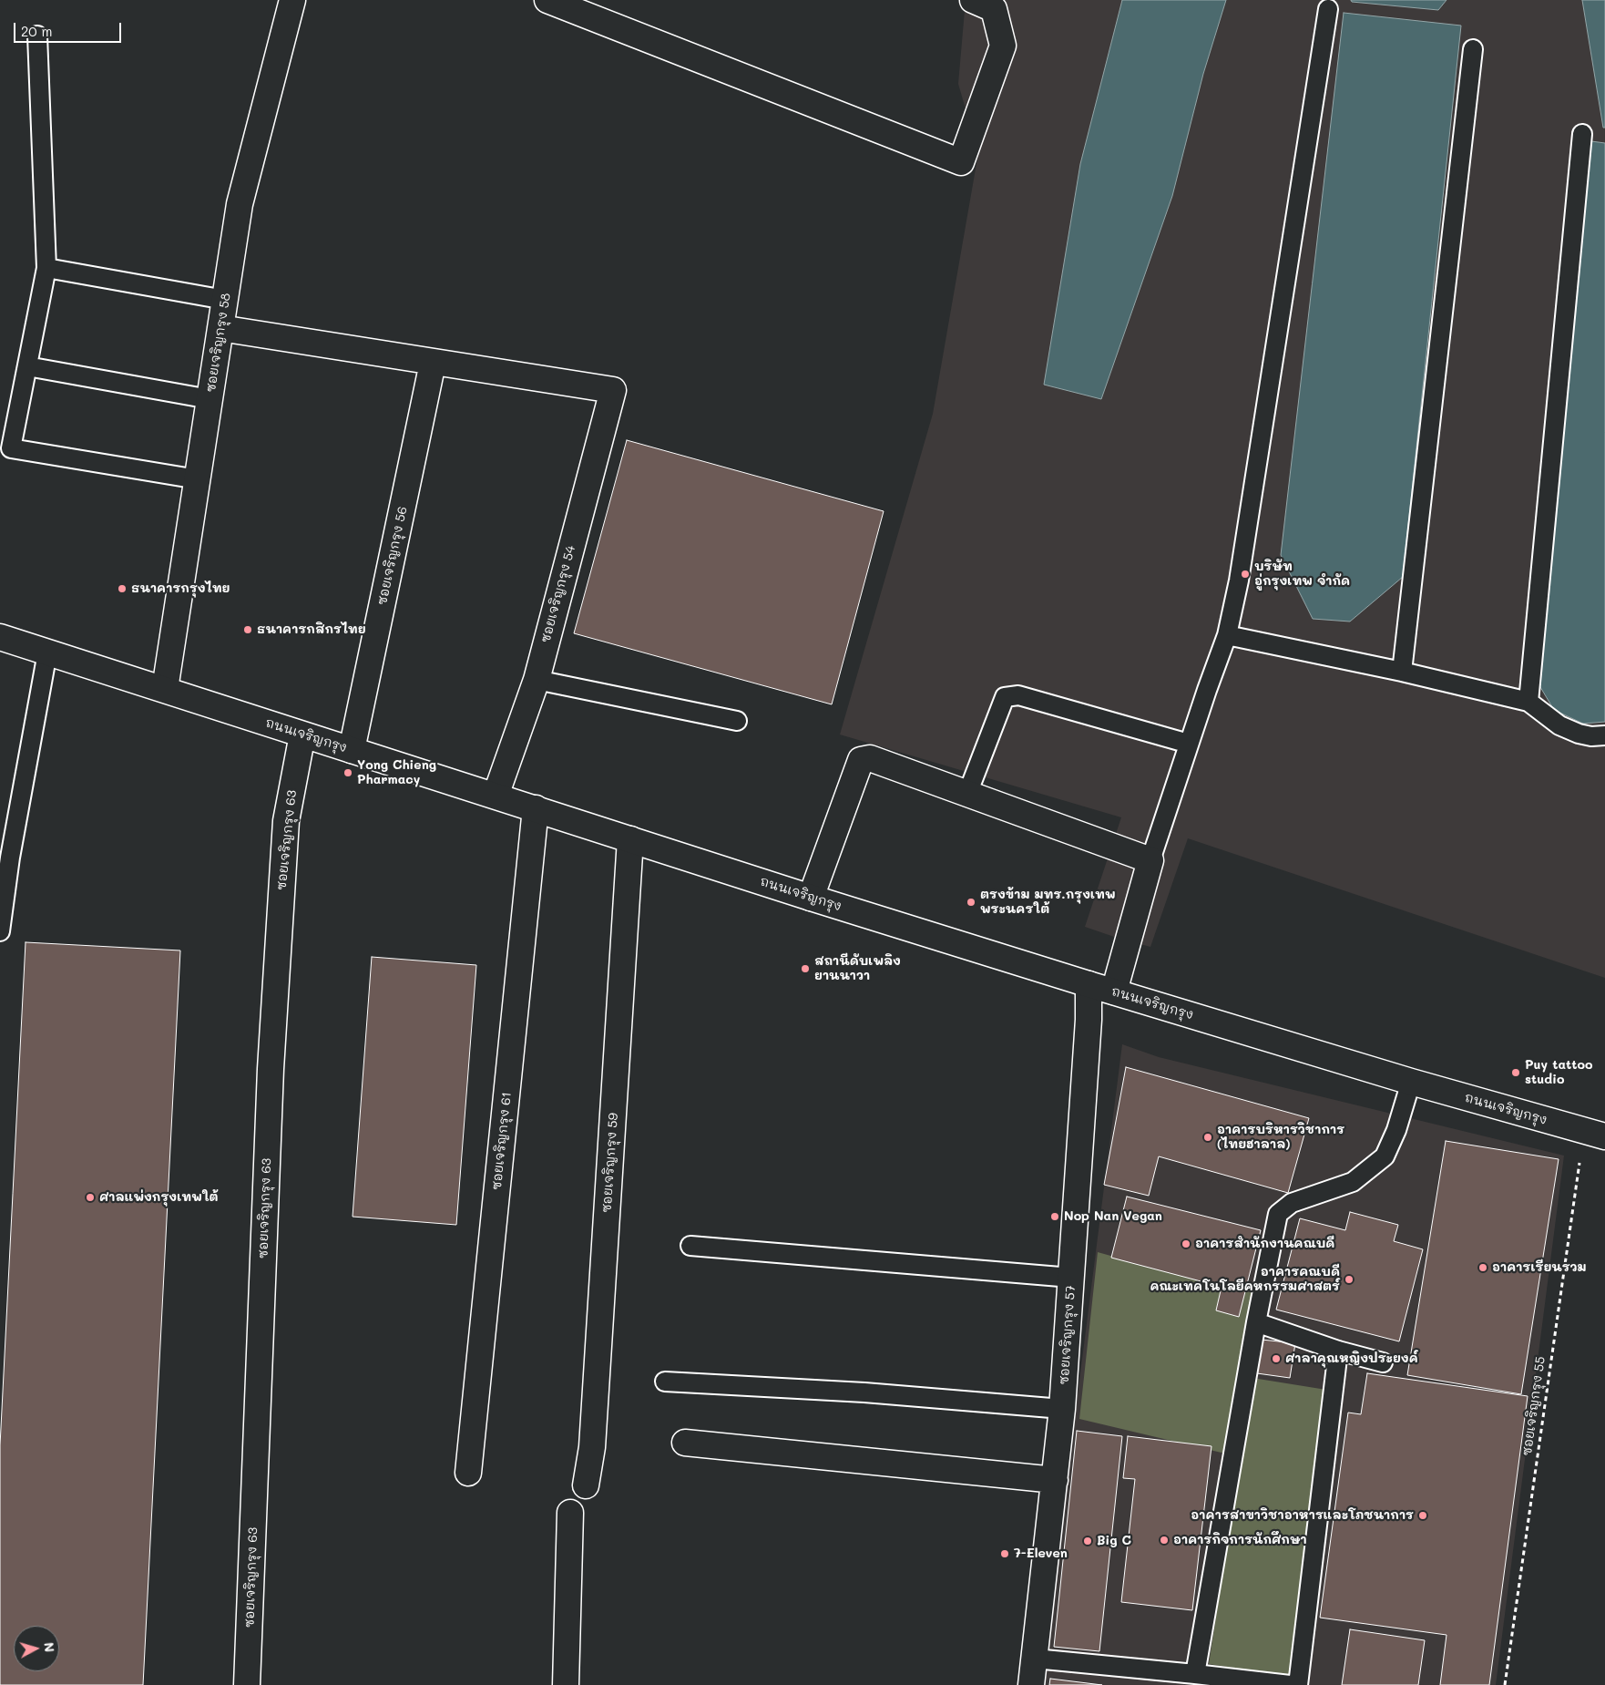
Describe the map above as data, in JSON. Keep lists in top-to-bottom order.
{
  "streets": {
    "street": [
      "ซอยเจริญกรุง 58",
      "ซอยเจริญกรุง 56",
      "ซอยเจริญกรุง 54",
      "ถนนเจริญกรุง",
      "ซอยเจริญกรุง 63",
      "ซอยเจริญกรุง 61",
      "ซอยเจริญกรุง 59",
      "ซอยเจริญกรุง 57"
    ],
    "path": ["ซอยเจริญกรุง 55"]
  },
  "crossings": [
    ["ซอยเจริญกรุง 58", "ถนนเจริญกรุง"],
    ["ซอยเจริญกรุง 56", "ซอยเจริญกรุง 54"],
    ["ซอยเจริญกรุง 56", "ถนนเจริญกรุง"],
    ["ซอยเจริญกรุง 54", "ถนนเจริญกรุง"],
    ["ถนนเจริญกรุง", "ซอยเจริญกรุง 63"],
    ["ถนนเจริญกรุง", "ซอยเจริญกรุง 61"],
    ["ถนนเจริญกรุง", "ซอยเจริญกรุง 59"],
    ["ถนนเจริญกรุง", "ซอยเจริญกรุง 57"],
    ["ถนนเจริญกรุง", "ซอยเจริญกรุง 55"]
  ],
  "places": [
    "บริษัท อู่กรุงเทพ จำกัด",
    "ธนาคารกรุงไทย",
    "ธนาคารกสิกรไทย",
    "Yong Chieng Pharmacy",
    "ตรงข้าม มทร.กรุงเทพ พระนครใต้",
    "สถานีดับเพลิง ยานนาวา",
    "Puy tattoo studio",
    "อาคารบริหารวิชาการ (ไทยฮาลาล)",
    "ศาลแพ่งกรุงเทพใต้",
    "Nop Nan Vegan",
    "อาคารสำนักงานคณบดี",
    "อาคารเรียนรวม",
    "อาคารคณบดี คณะเทคโนโลยีคหกรรมศาสตร์",
    "ศาลาคุณหญิงประยงค์",
    "อาคารสาขาวิชาอาหารและโภชนาการ",
    "อาคารกิจการนักศึกษา",
    "Big C",
    "7-Eleven"
  ],
  "scale_bar": "20 m",
  "north": "right"
}
